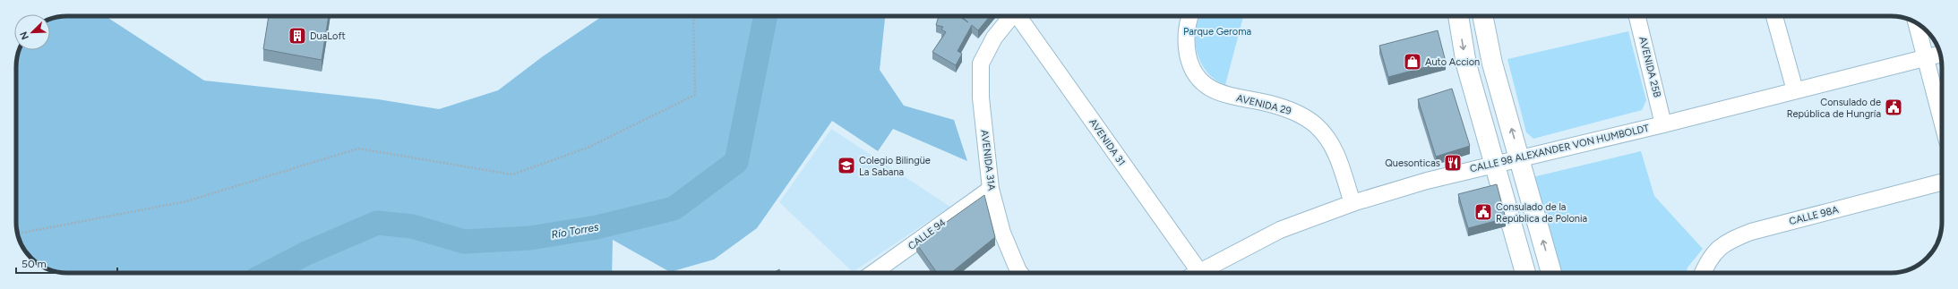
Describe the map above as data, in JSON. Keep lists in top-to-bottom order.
{
  "streets": {
    "street": [
      "AVENIDA 25B",
      "AVENIDA 29",
      "AVENIDA 31",
      "CALLE 98 ALEXANDER VON HUMBOLDT",
      "AVENIDA 31A",
      "CALLE 98A",
      "CALLE 94"
    ]
  },
  "crossings": [
    ["AVENIDA 25B", "CALLE 98 ALEXANDER VON HUMBOLDT"],
    ["AVENIDA 29", "CALLE 98 ALEXANDER VON HUMBOLDT"],
    ["AVENIDA 31A", "CALLE 94"]
  ],
  "water": ["Río Torres"],
  "parks": ["Parque Geroma"],
  "places": {
    "building": ["DuaLoft"],
    "shop": ["Auto Accion"],
    "public building": ["Consulado de República de Hungría", "Consulado de la República de Polonia"],
    "restaurant": ["Quesonticas"],
    "school or university": ["Colegio Bilingüe La Sabana"]
  },
  "scale_bar": "50 m",
  "north": "bottom left"
}
